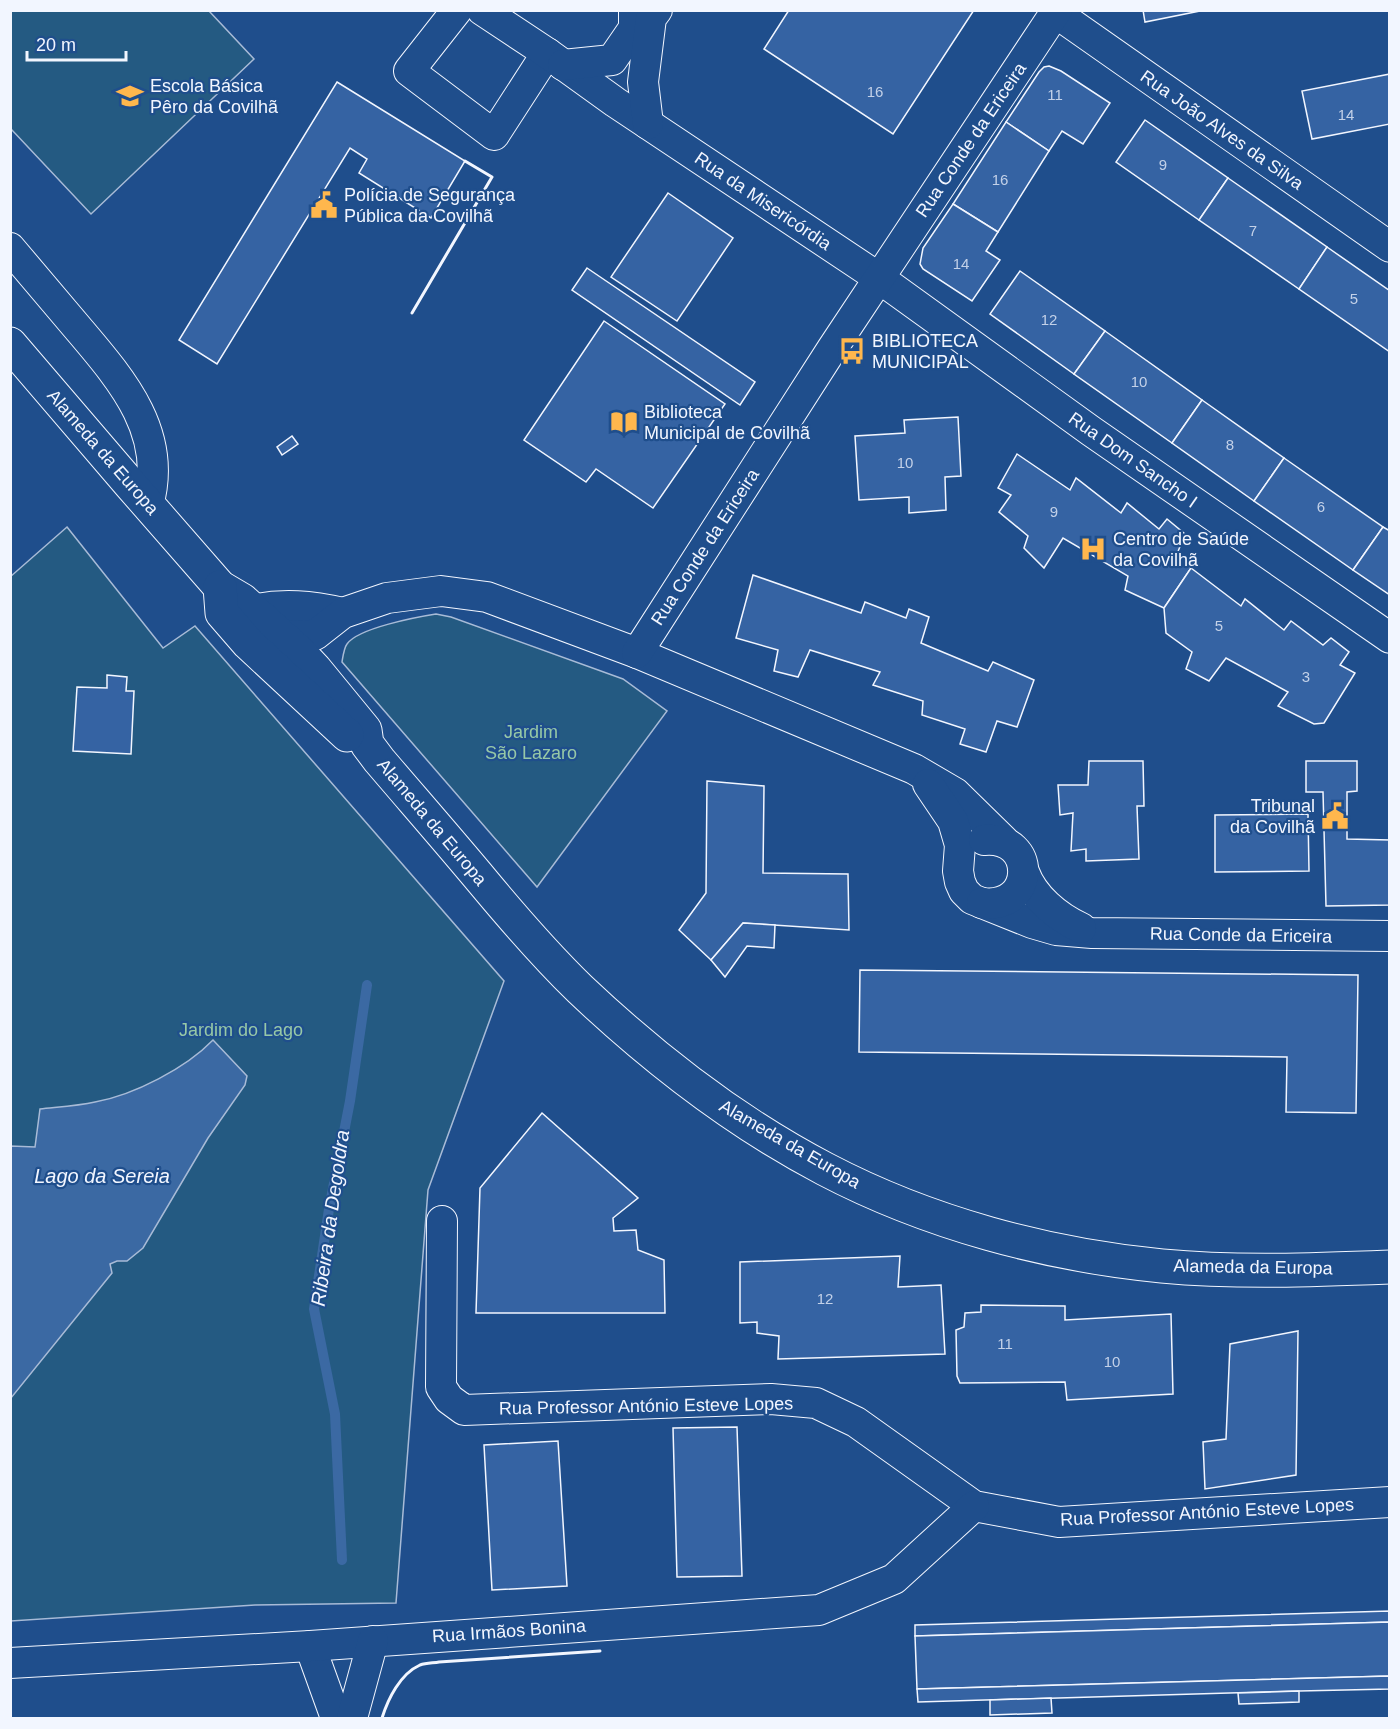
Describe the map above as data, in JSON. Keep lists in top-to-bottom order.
{
  "streets": {
    "main road": ["Alameda da Europa"],
    "street": [
      "Rua João Alves da Silva",
      "Rua Conde da Ericeira",
      "Rua da Misericórdia",
      "Rua Dom Sancho I",
      "Rua Professor António Esteve Lopes",
      "Rua Irmãos Bonina"
    ]
  },
  "crossings": [
    ["Rua João Alves da Silva", "Rua Conde da Ericeira"],
    ["Rua Conde da Ericeira", "Rua da Misericórdia"],
    ["Rua Conde da Ericeira", "Rua Dom Sancho I"],
    ["Rua da Misericórdia", "Rua Dom Sancho I"],
    ["Rua Professor António Esteve Lopes", "Rua Irmãos Bonina"]
  ],
  "water": ["Lago da Sereia", "Ribeira da Degoldra"],
  "parks": ["Jardim São Lazaro", "Jardim do Lago"],
  "places": {
    "school or university": ["Escola Básica Pêro da Covilhã"],
    "public building": ["Polícia de Segurança Pública da Covilhã", "Tribunal da Covilhã"],
    "bus stop": ["BIBLIOTECA MUNICIPAL"],
    "library": ["Biblioteca Municipal de Covilhã"],
    "hospital": ["Centro de Saúde da Covilhã"]
  },
  "house_numbers": [
    "16",
    "11",
    "14",
    "9",
    "16",
    "7",
    "14",
    "5",
    "12",
    "10",
    "8",
    "10",
    "6",
    "9",
    "5",
    "3",
    "12",
    "11",
    "10"
  ],
  "scale_bar": "20 m"
}
